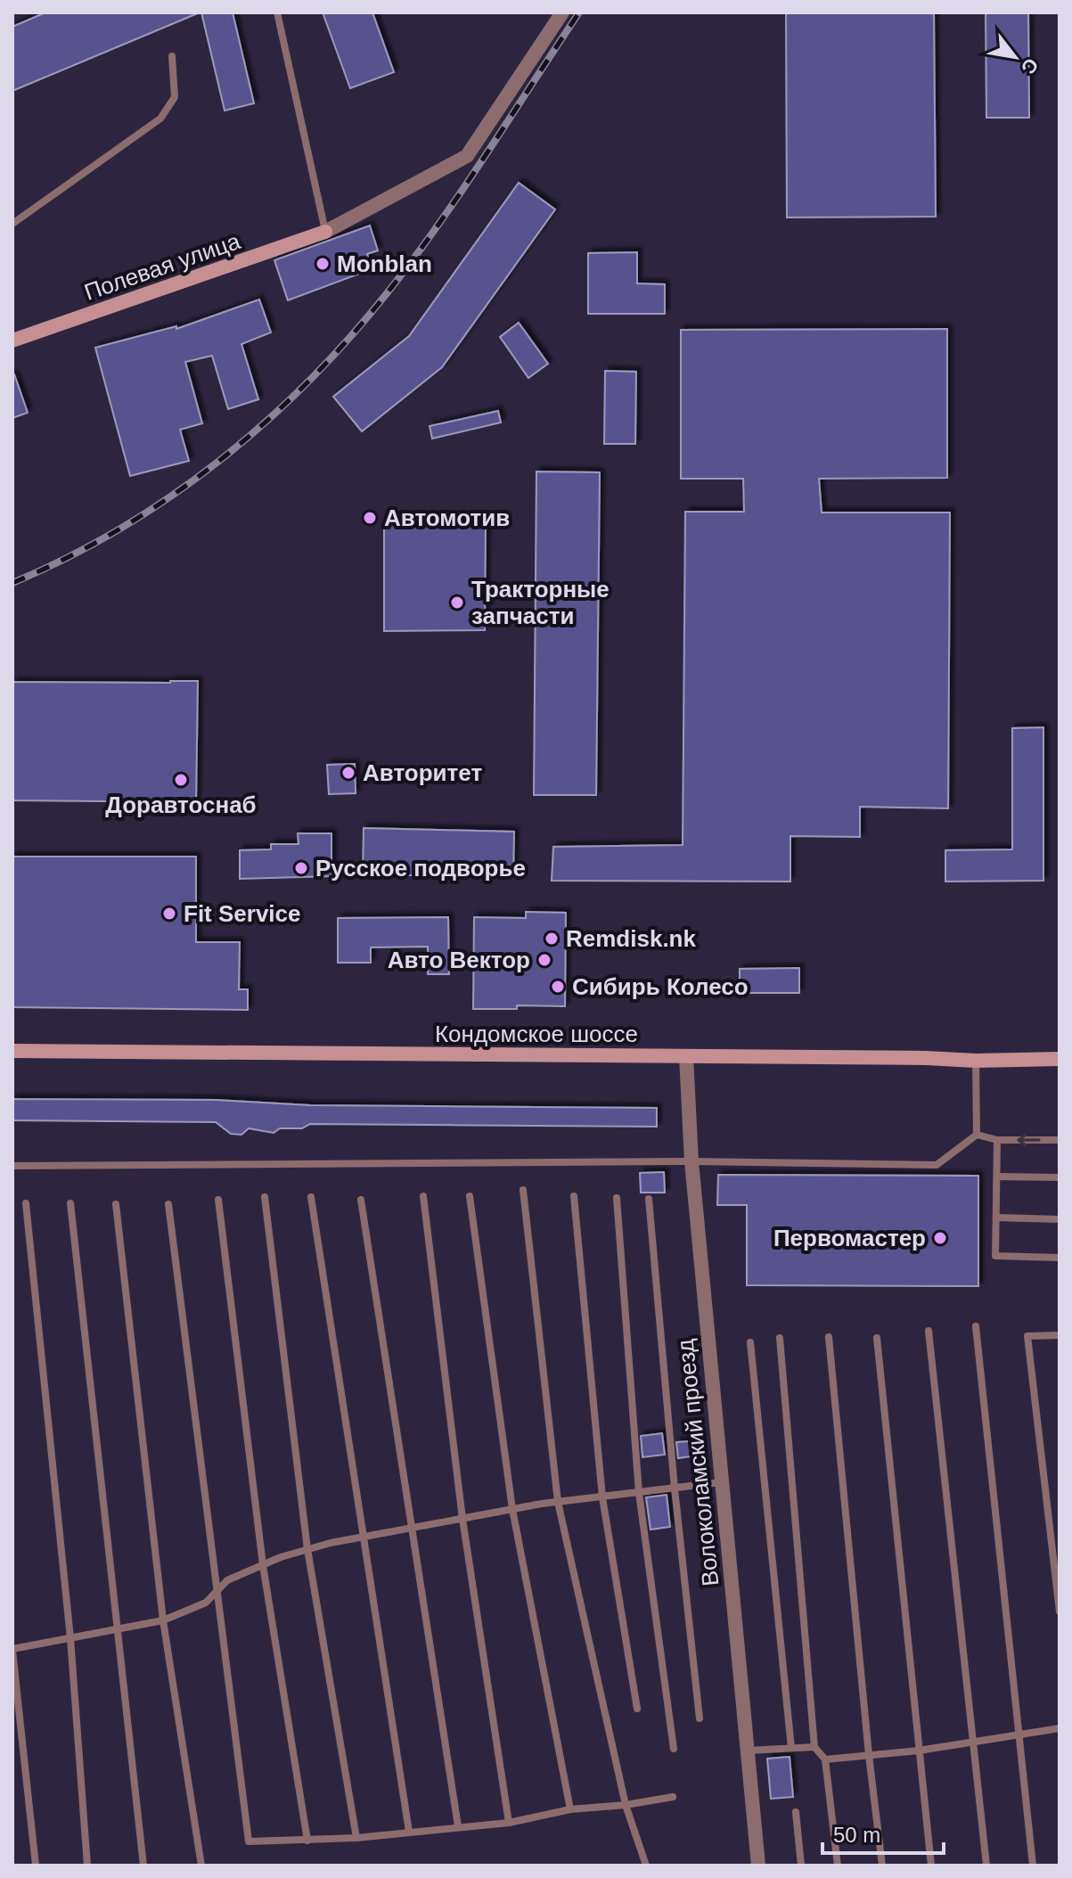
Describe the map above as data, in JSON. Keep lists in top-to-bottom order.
{
  "streets": {
    "street": ["Полевая улица", "Кондомское шоссе", "Волоколамский проезд"]
  },
  "crossings": [
    ["Кондомское шоссе", "Волоколамский проезд"]
  ],
  "places": [
    "Monblan",
    "Автомотив",
    "Тракторные запчасти",
    "Авторитет",
    "Доравтоснаб",
    "Русское подворье",
    "Fit Service",
    "Remdisk.nk",
    "Авто Вектор",
    "Сибирь Колесо",
    "Первомастер"
  ],
  "scale_bar": "50 m",
  "north": "bottom right"
}
